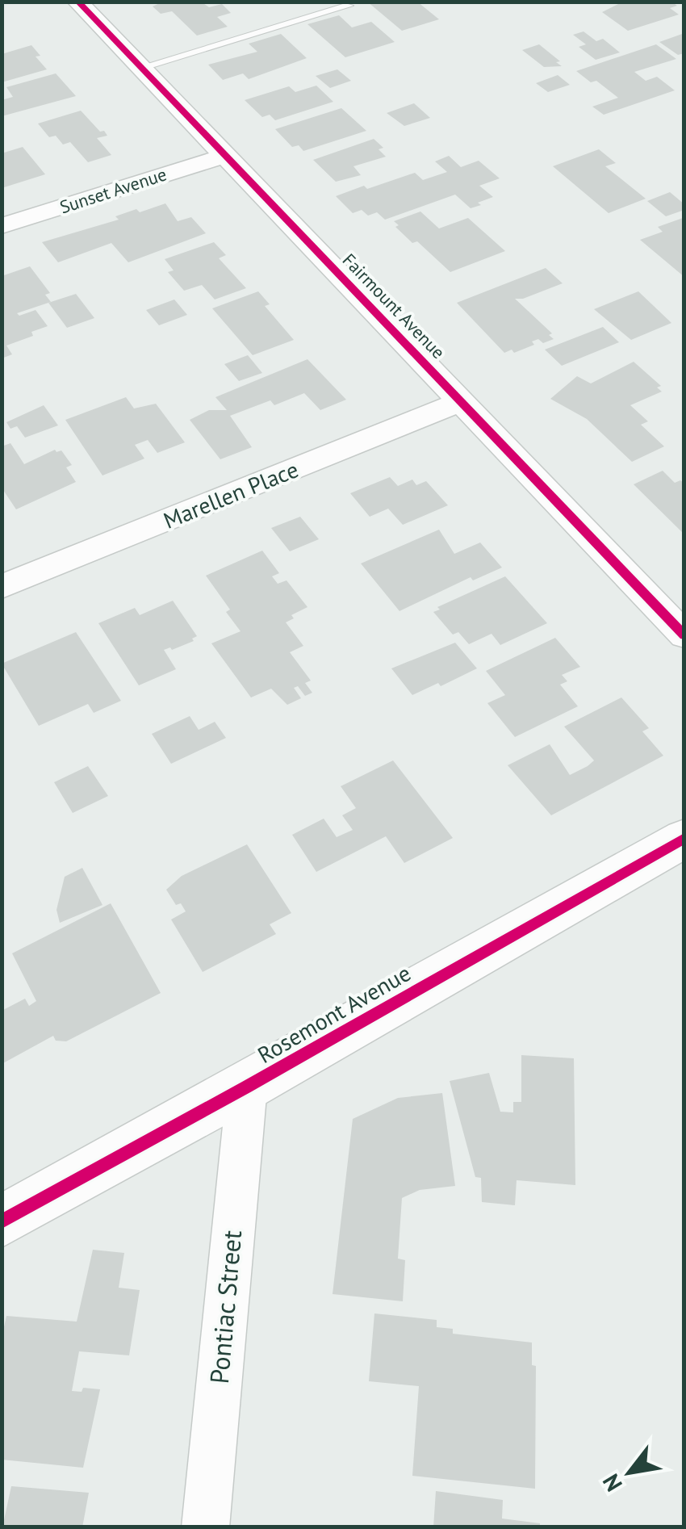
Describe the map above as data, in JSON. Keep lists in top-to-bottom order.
{
  "streets": {
    "street": [
      "Sunset Avenue",
      "Fairmount Avenue",
      "Marellen Place",
      "Rosemont Avenue",
      "Pontiac Street"
    ]
  },
  "crossings": [
    ["Sunset Avenue", "Fairmount Avenue"],
    ["Fairmount Avenue", "Marellen Place"],
    ["Rosemont Avenue", "Pontiac Street"]
  ],
  "north": "bottom left"
}
